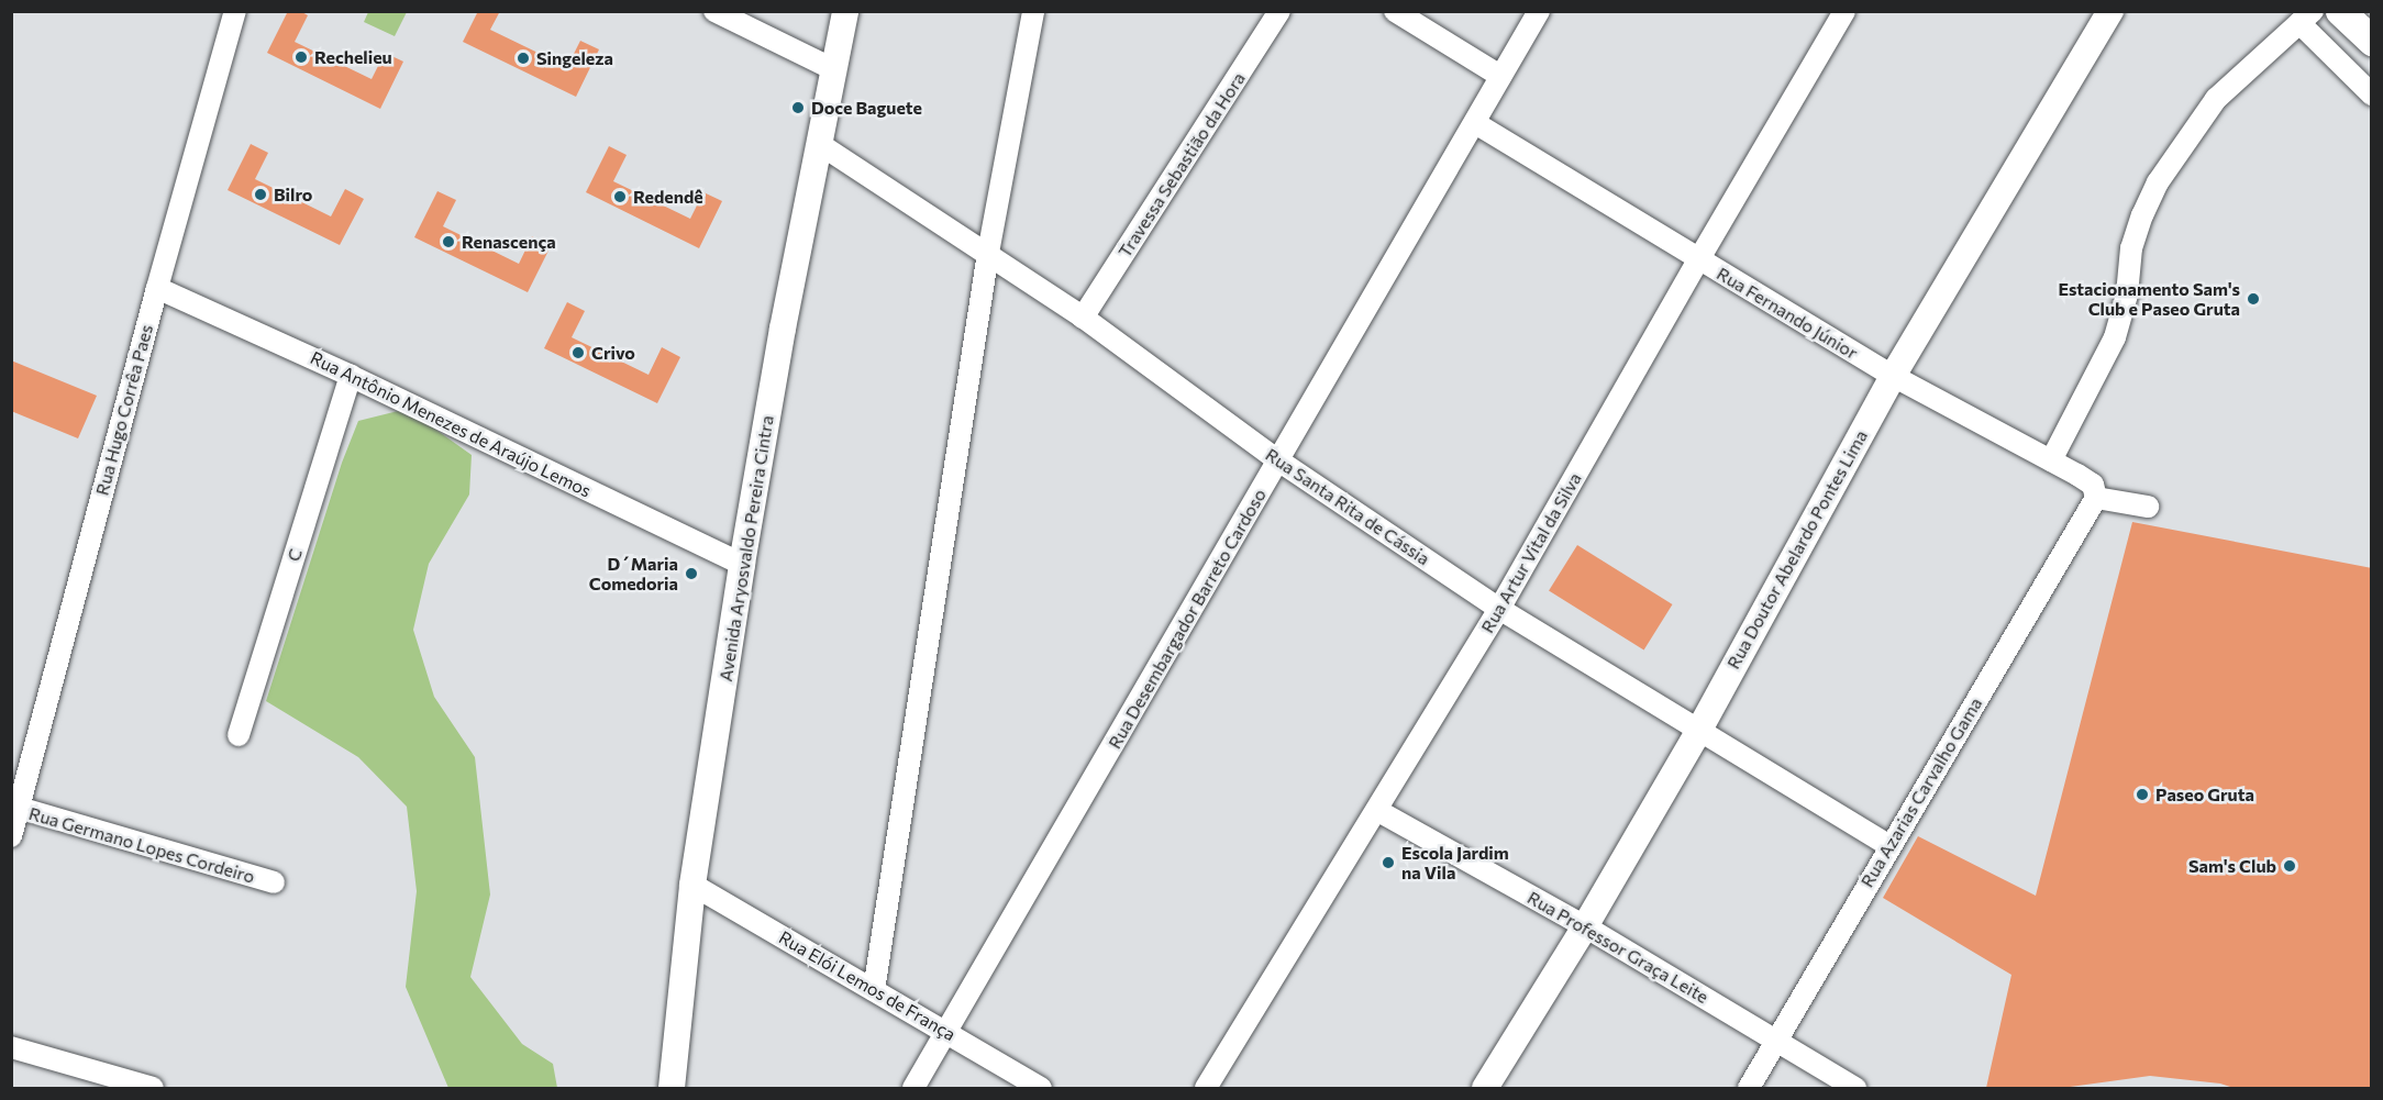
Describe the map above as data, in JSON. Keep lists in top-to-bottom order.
{
  "streets": {
    "main road": ["Avenida Aryosvaldo Pereira Cintra", "Rua Doutor Abelardo Pontes Lima"],
    "street": [
      "Travessa Sebastião da Hora",
      "Rua Fernando Júnior",
      "Rua Hugo Corrêa Paes",
      "Rua Antônio Menezes de Araújo Lemos",
      "Rua Santa Rita de Cássia",
      "Rua Artur Vital da Silva",
      "C",
      "Rua Desembargador Barreto Cardoso",
      "Rua Azarias Carvalho Gama",
      "Rua Germano Lopes Cordeiro",
      "Rua Professor Graça Leite",
      "Rua Elói Lemos de França"
    ]
  },
  "crossings": [
    ["Travessa Sebastião da Hora", "Rua Santa Rita de Cássia"],
    ["Rua Fernando Júnior", "Rua Doutor Abelardo Pontes Lima"],
    ["Rua Fernando Júnior", "Rua Artur Vital da Silva"],
    ["Rua Fernando Júnior", "Rua Desembargador Barreto Cardoso"],
    ["Rua Fernando Júnior", "Rua Azarias Carvalho Gama"],
    ["Rua Hugo Corrêa Paes", "Rua Antônio Menezes de Araújo Lemos"],
    ["Rua Hugo Corrêa Paes", "Rua Germano Lopes Cordeiro"],
    ["Rua Antônio Menezes de Araújo Lemos", "Avenida Aryosvaldo Pereira Cintra"],
    ["Rua Antônio Menezes de Araújo Lemos", "C"],
    ["Rua Santa Rita de Cássia", "Avenida Aryosvaldo Pereira Cintra"],
    ["Rua Santa Rita de Cássia", "Rua Doutor Abelardo Pontes Lima"],
    ["Rua Santa Rita de Cássia", "Rua Artur Vital da Silva"],
    ["Rua Santa Rita de Cássia", "Rua Desembargador Barreto Cardoso"],
    ["Rua Santa Rita de Cássia", "Rua Azarias Carvalho Gama"],
    ["Avenida Aryosvaldo Pereira Cintra", "Rua Elói Lemos de França"],
    ["Rua Doutor Abelardo Pontes Lima", "Rua Professor Graça Leite"],
    ["Rua Artur Vital da Silva", "Rua Professor Graça Leite"],
    ["Rua Desembargador Barreto Cardoso", "Rua Elói Lemos de França"],
    ["Rua Azarias Carvalho Gama", "Rua Professor Graça Leite"]
  ],
  "places": [
    "Rechelieu",
    "Singeleza",
    "Doce Baguete",
    "Bilro",
    "Redendê",
    "Renascença",
    "Estacionamento Sam's Club e Paseo Gruta",
    "Crivo",
    "D´Maria Comedoria",
    "Paseo Gruta",
    "Escola Jardim na Vila",
    "Sam's Club"
  ]
}
